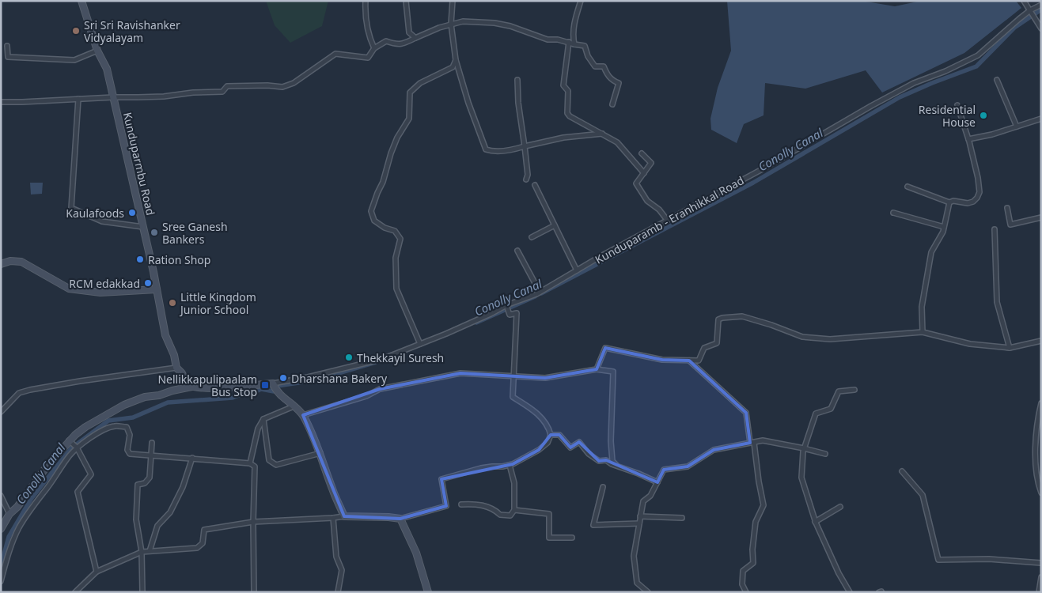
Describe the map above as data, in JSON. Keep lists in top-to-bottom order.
{
  "streets": {
    "main road": ["Kunduparmbu Road"],
    "street": ["Kunduparamb - Eranhikkal Road"]
  },
  "water": ["Conolly Canal"],
  "places": {
    "other": [
      "Sri Sri Ravishanker Vidyalayam",
      "Residential House",
      "Kaulafoods",
      "Sree Ganesh Bankers",
      "Ration Shop",
      "RCM edakkad",
      "Little Kingdom Junior School",
      "Thekkayil Suresh",
      "Dharshana Bakery"
    ],
    "transit": ["Nellikkapulipaalam Bus Stop"]
  }
}
